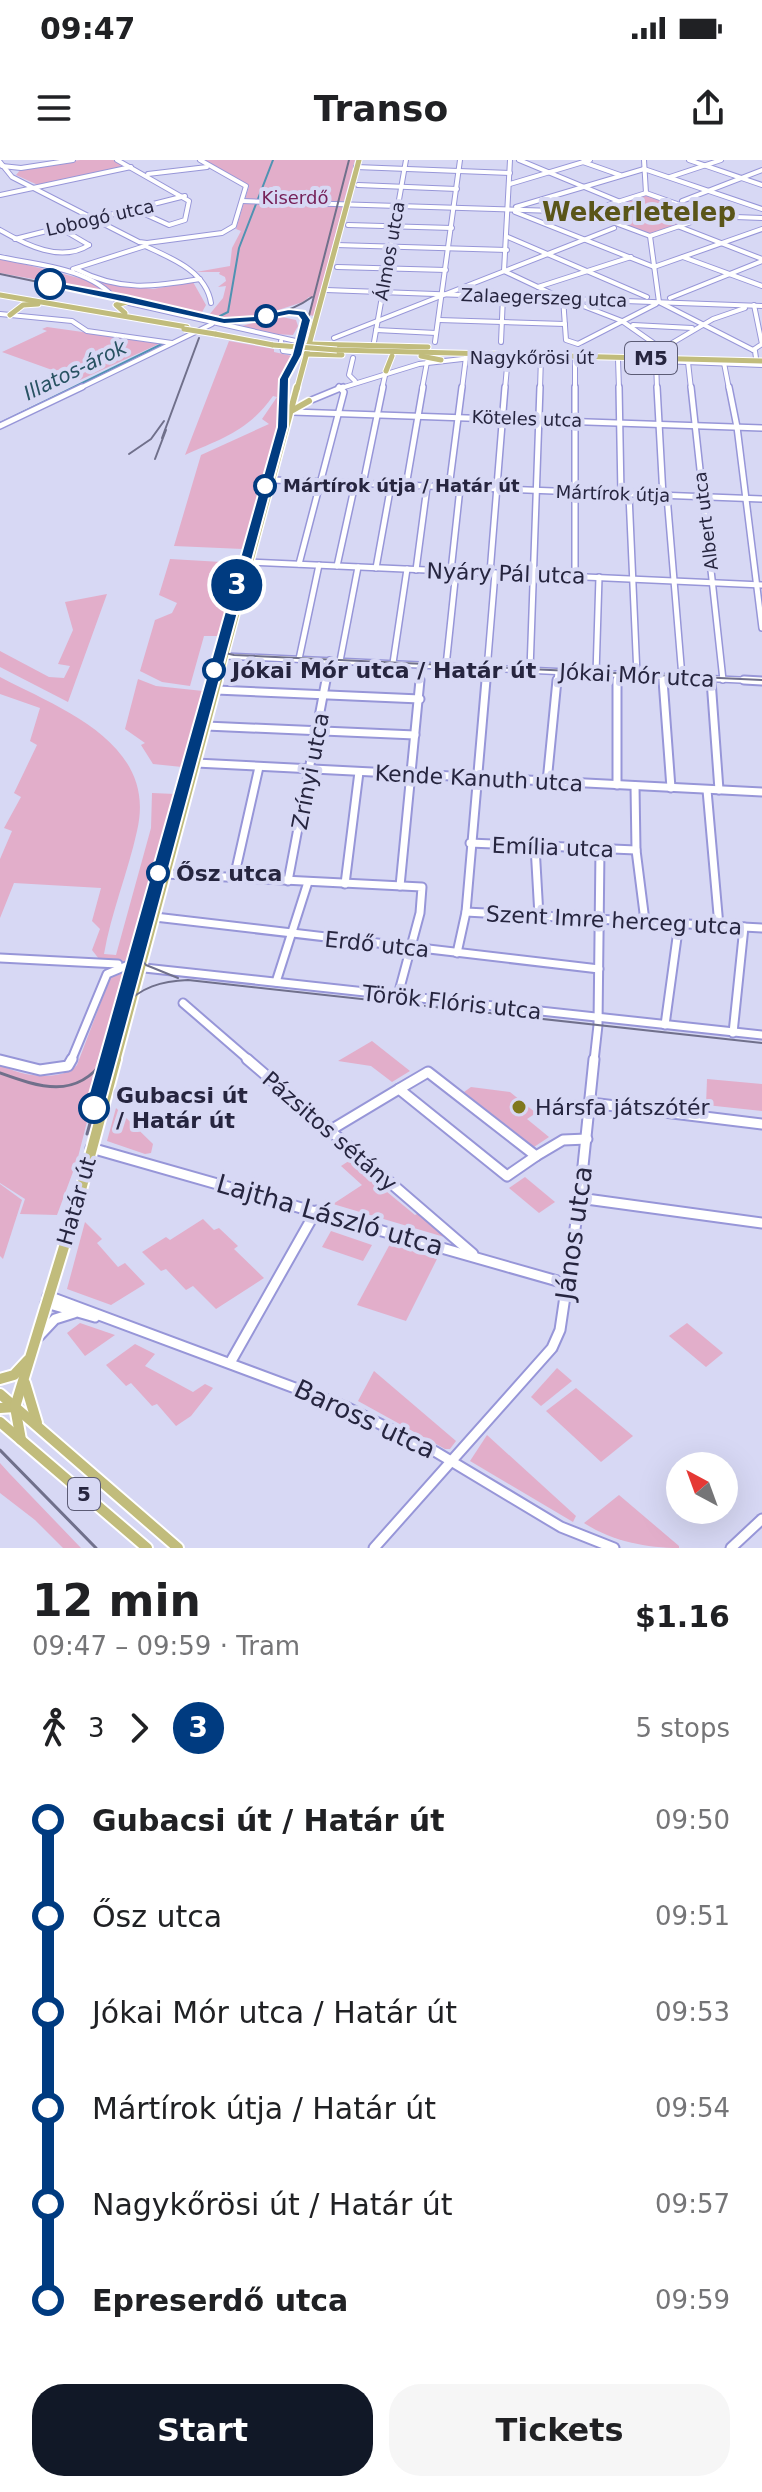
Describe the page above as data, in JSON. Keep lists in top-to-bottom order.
{
  "streets": {
    "main road": [
      "Nagykőrösi út",
      "M5",
      "Határ út",
      "5"
    ],
    "street": [
      "Lobogó utca",
      "Álmos utca",
      "Zalaegerszeg utca",
      "Köteles utca",
      "Mártírok útja",
      "Albert utca",
      "Nyáry Pál utca",
      "Jókai Mór utca",
      "Zrínyi utca",
      "Kende Kanuth utca",
      "Emília utca",
      "Szent Imre herceg utca",
      "Erdő utca",
      "Török Flóris utca",
      "Pázsitos sétány",
      "Lajtha László utca",
      "János utca",
      "Baross utca"
    ]
  },
  "crossings": [
    ["Álmos utca", "Zalaegerszeg utca"],
    ["Zalaegerszeg utca", "Határ út"],
    ["Nagykőrösi út", "M5"],
    ["Nagykőrösi út", "Albert utca"],
    ["Köteles utca", "Albert utca"],
    ["Köteles utca", "Határ út"],
    ["Mártírok útja", "Albert utca"],
    ["Mártírok útja", "Határ út"],
    ["Albert utca", "Nyáry Pál utca"],
    ["Albert utca", "Jókai Mór utca"],
    ["Nyáry Pál utca", "Határ út"],
    ["Jókai Mór utca", "Zrínyi utca"],
    ["Jókai Mór utca", "Határ út"],
    ["Zrínyi utca", "Kende Kanuth utca"],
    ["Kende Kanuth utca", "Határ út"],
    ["Emília utca", "János utca"],
    ["Szent Imre herceg utca", "János utca"],
    ["Erdő utca", "Határ út"],
    ["Erdő utca", "János utca"],
    ["Török Flóris utca", "Határ út"],
    ["Török Flóris utca", "János utca"],
    ["Pázsitos sétány", "Lajtha László utca"],
    ["Határ út", "Lajtha László utca"],
    ["Határ út", "Baross utca"],
    ["Határ út", "5"],
    ["Lajtha László utca", "János utca"],
    ["János utca", "Baross utca"]
  ],
  "districts": ["Wekerletelep"],
  "water": ["Illatos-árok"],
  "parks": ["Kiserdő"],
  "places": [
    "Mártírok útja / Határ út",
    "Jókai Mór utca / Határ út",
    "Ősz utca",
    "Hársfa játszótér",
    "Gubacsi út / Határ út"
  ],
  "lines": ["tram line 3"],
  "north": "top left",
  "page": {
    "status": "09:47",
    "header": "Transo",
    "on_map": "3",
    "heading": ["12 min", "09:47 – 09:59 · Tram", "$1.16"],
    "legs": ["3", "3", "5 stops"],
    "list": [
      {
        "name": "Gubacsi út / Határ út",
        "value": "09:50"
      },
      {
        "name": "Ősz utca",
        "value": "09:51"
      },
      {
        "name": "Jókai Mór utca / Határ út",
        "value": "09:53"
      },
      {
        "name": "Mártírok útja / Határ út",
        "value": "09:54"
      },
      {
        "name": "Nagykőrösi út / Határ út",
        "value": "09:57"
      },
      {
        "name": "Epreserdő utca",
        "value": "09:59"
      }
    ],
    "buttons": ["Start", "Tickets"]
  }
}
